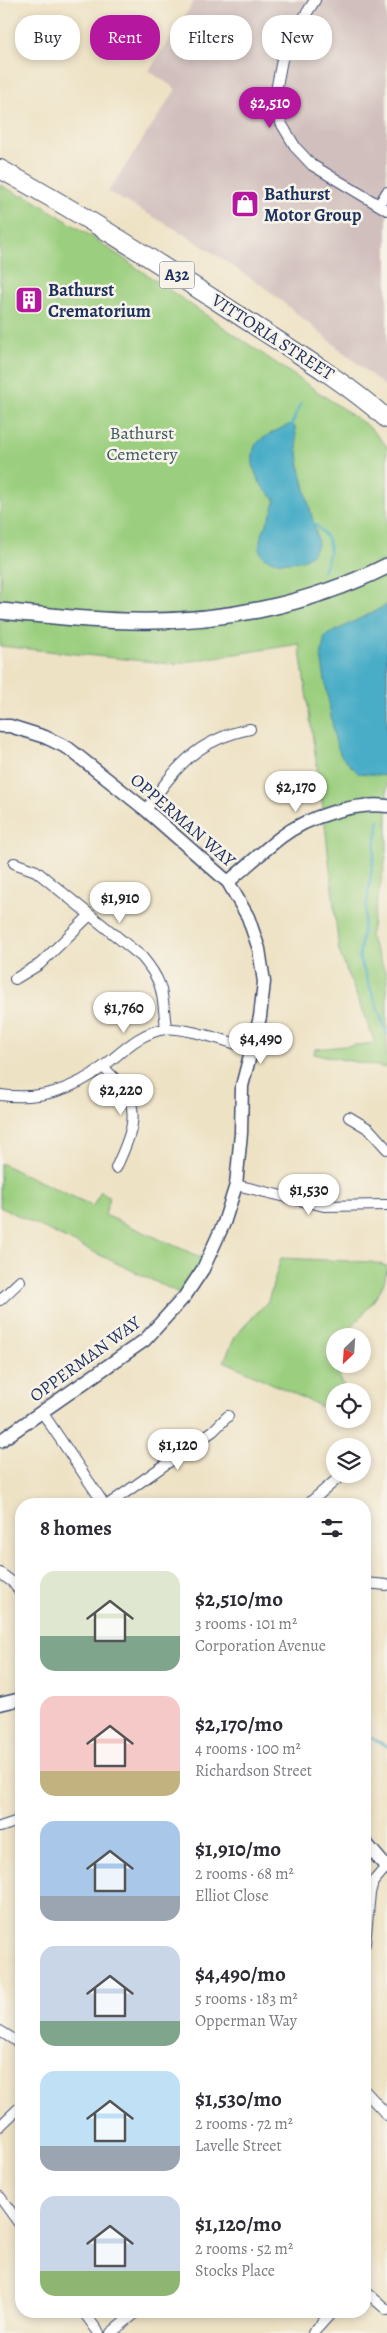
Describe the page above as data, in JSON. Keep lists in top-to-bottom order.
{
  "streets": {
    "highway": ["A32", "VITTORIA STREET"],
    "street": ["OPPERMAN WAY"]
  },
  "parks": ["Bathurst Cemetery"],
  "places": {
    "shop": ["Bathurst Motor Group"],
    "building": ["Bathurst Crematorium"]
  },
  "north": "bottom left",
  "page": {
    "chip": [
      "Buy",
      "Rent",
      "Filters",
      "New"
    ],
    "price": [
      "$2,510",
      "$2,170",
      "$1,910",
      "$1,760",
      "$4,490",
      "$2,220",
      "$1,530",
      "$1,120"
    ],
    "heading": "8 homes",
    "list": [
      {
        "name": "$2,510/mo",
        "note": "3 rooms · 101 m² · Corporation Avenue"
      },
      {
        "name": "$2,170/mo",
        "note": "4 rooms · 100 m² · Richardson Street"
      },
      {
        "name": "$1,910/mo",
        "note": "2 rooms · 68 m² · Elliot Close"
      },
      {
        "name": "$4,490/mo",
        "note": "5 rooms · 183 m² · Opperman Way"
      },
      {
        "name": "$1,530/mo",
        "note": "2 rooms · 72 m² · Lavelle Street"
      },
      {
        "name": "$1,120/mo",
        "note": "2 rooms · 52 m² · Stocks Place"
      }
    ]
  }
}
